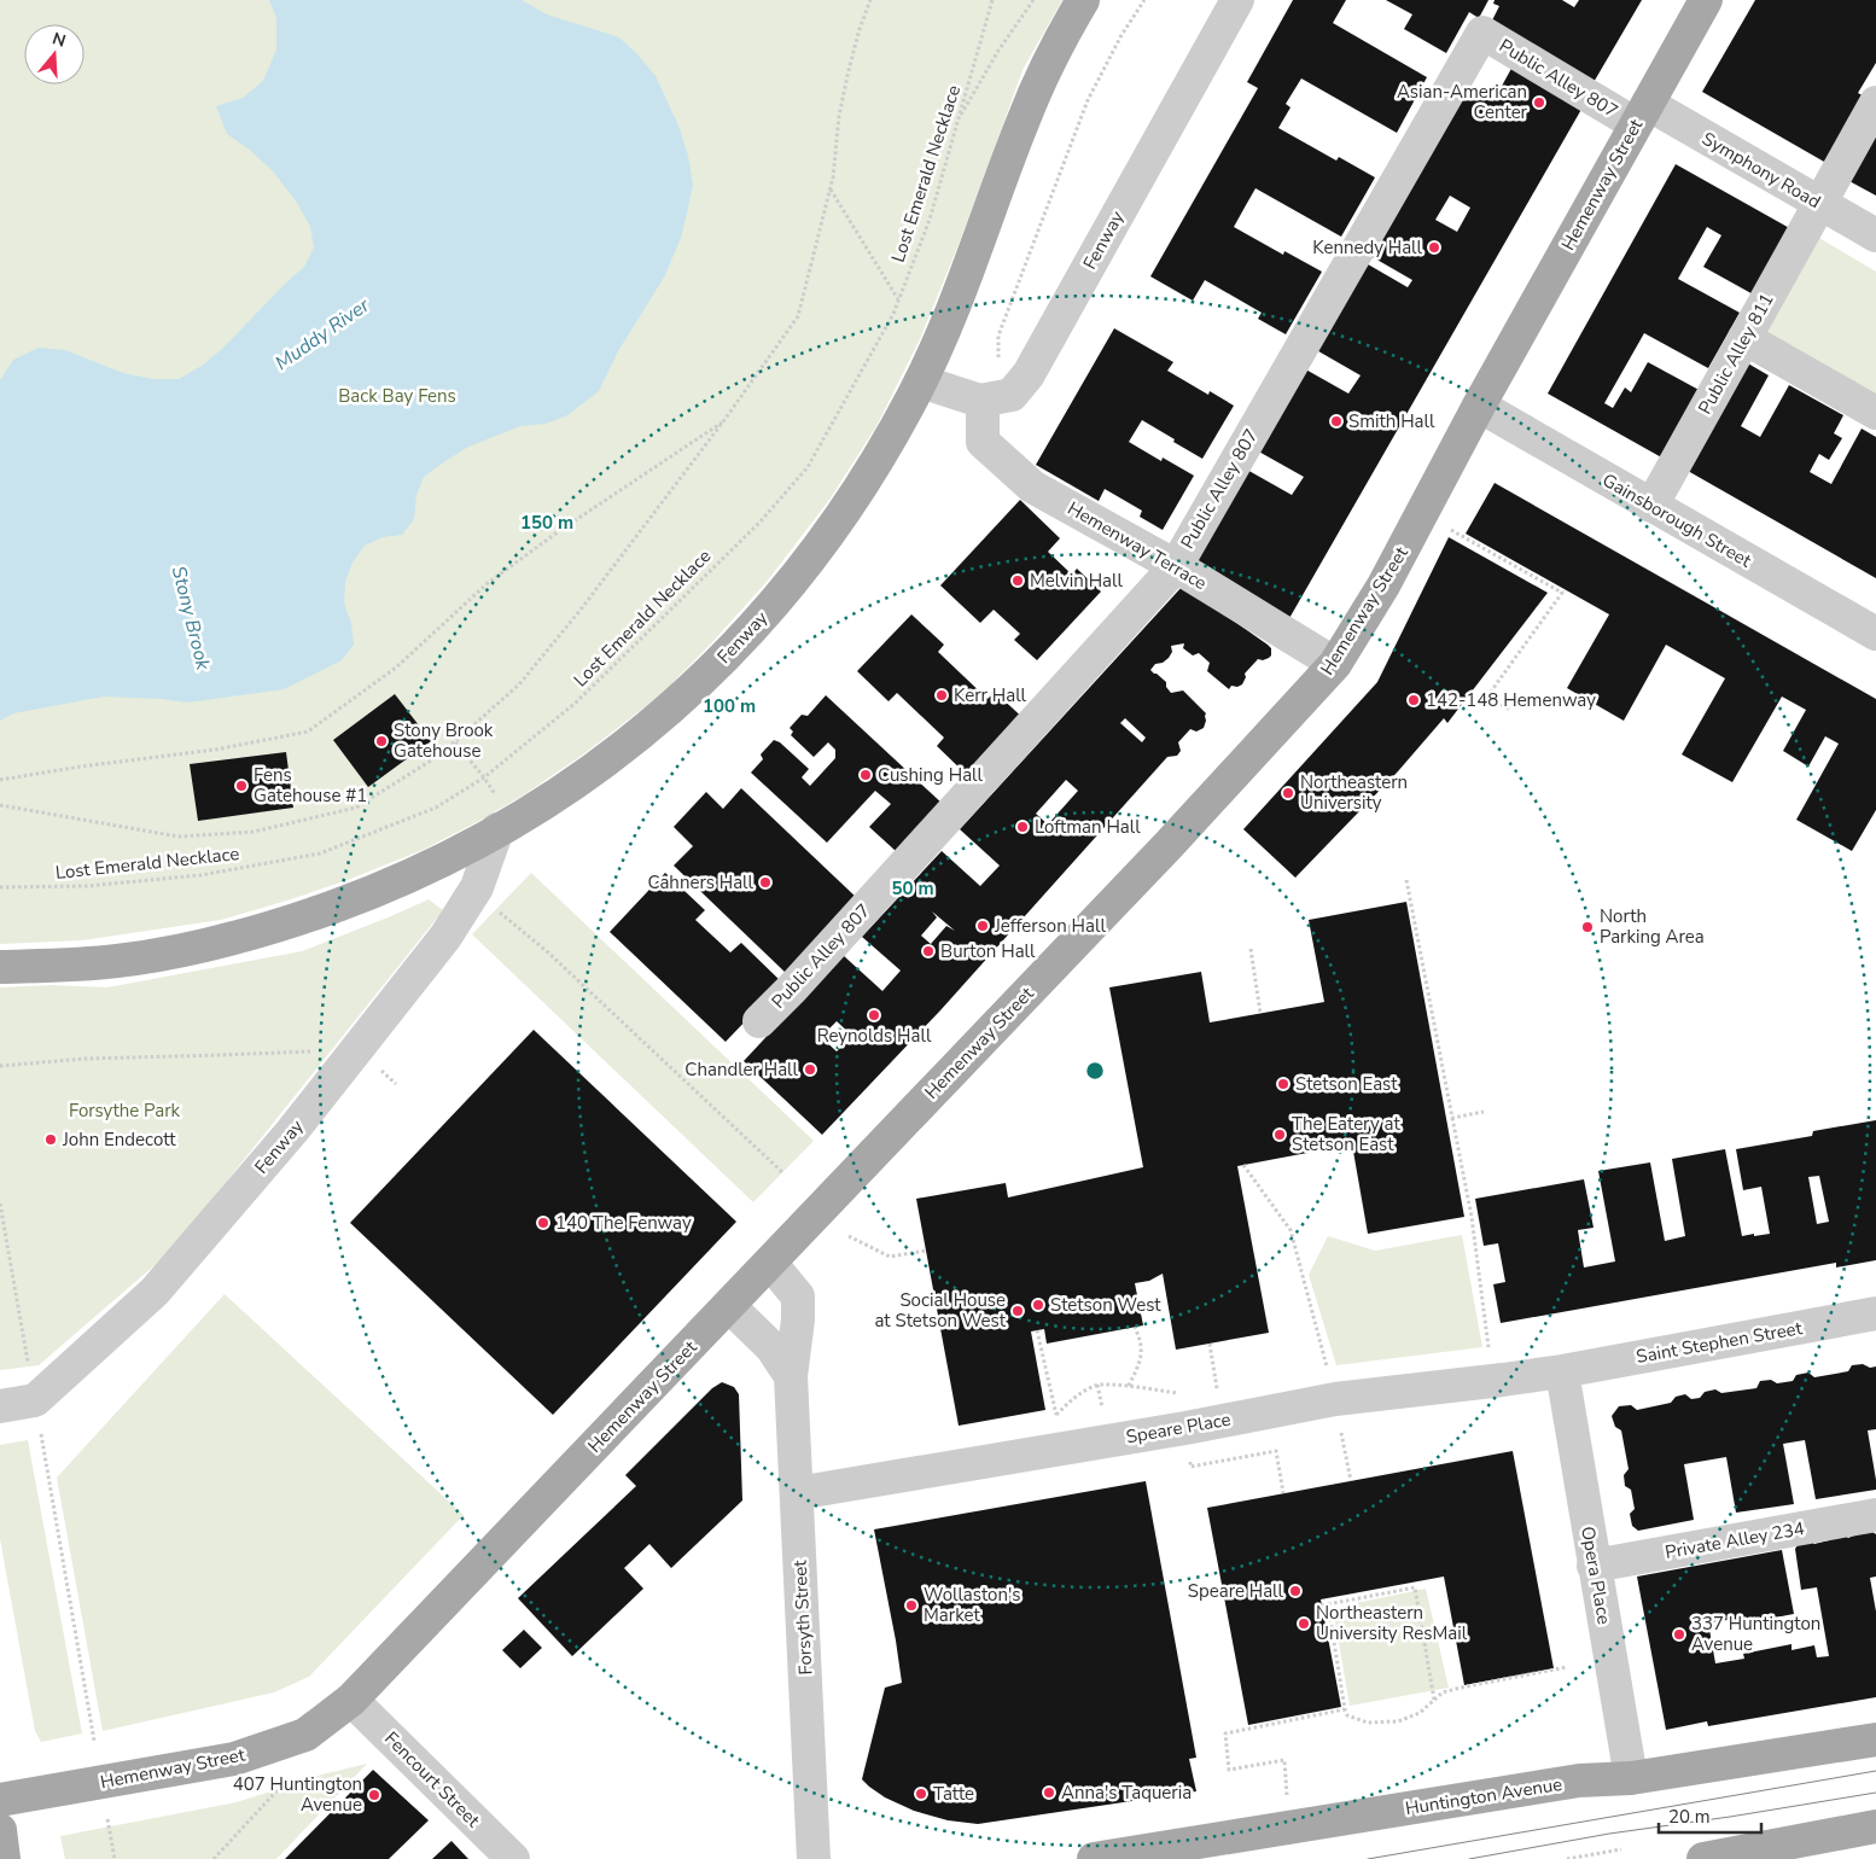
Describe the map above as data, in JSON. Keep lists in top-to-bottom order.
{
  "streets": {
    "main road": ["Hemenway Street", "Fenway", "Huntington Avenue"],
    "street": [
      "Public Alley 807",
      "Symphony Road",
      "Public Alley 811",
      "Gainsborough Street",
      "Hemenway Terrace",
      "Saint Stephen Street",
      "Speare Place",
      "Private Alley 234",
      "Opera Place",
      "Forsyth Street",
      "Fencourt Street"
    ],
    "path": ["Lost Emerald Necklace"]
  },
  "crossings": [
    ["Public Alley 807", "Symphony Road"],
    ["Public Alley 807", "Hemenway Street"],
    ["Public Alley 807", "Hemenway Terrace"],
    ["Symphony Road", "Hemenway Street"],
    ["Symphony Road", "Public Alley 811"],
    ["Hemenway Street", "Gainsborough Street"],
    ["Hemenway Street", "Hemenway Terrace"],
    ["Hemenway Street", "Forsyth Street"],
    ["Hemenway Street", "Fencourt Street"],
    ["Fenway", "Hemenway Terrace"],
    ["Public Alley 811", "Gainsborough Street"],
    ["Saint Stephen Street", "Speare Place"],
    ["Saint Stephen Street", "Opera Place"],
    ["Speare Place", "Opera Place"],
    ["Speare Place", "Forsyth Street"],
    ["Private Alley 234", "Opera Place"],
    ["Opera Place", "Huntington Avenue"]
  ],
  "water": ["Muddy River", "Stony Brook"],
  "parks": ["Back Bay Fens", "Forsythe Park"],
  "places": [
    "Asian-American Center",
    "Kennedy Hall",
    "Smith Hall",
    "Melvin Hall",
    "Kerr Hall",
    "142-148 Hemenway",
    "Stony Brook Gatehouse",
    "Cushing Hall",
    "Fens Gatehouse #1",
    "Northeastern University",
    "Loftman Hall",
    "Cahners Hall",
    "Jefferson Hall",
    "North Parking Area",
    "Burton Hall",
    "Reynolds Hall",
    "Chandler Hall",
    "Stetson East",
    "The Eatery at Stetson East",
    "John Endecott",
    "140 The Fenway",
    "Stetson West",
    "Social House at Stetson West",
    "Speare Hall",
    "Wollaston's Market",
    "Northeastern University ResMail",
    "337 Huntington Avenue",
    "Anna's Taqueria",
    "Tatte",
    "407 Huntington Avenue"
  ],
  "scale_bar": "20 m",
  "north": "top",
  "rings": ["150 m", "100 m", "50 m"]
}
